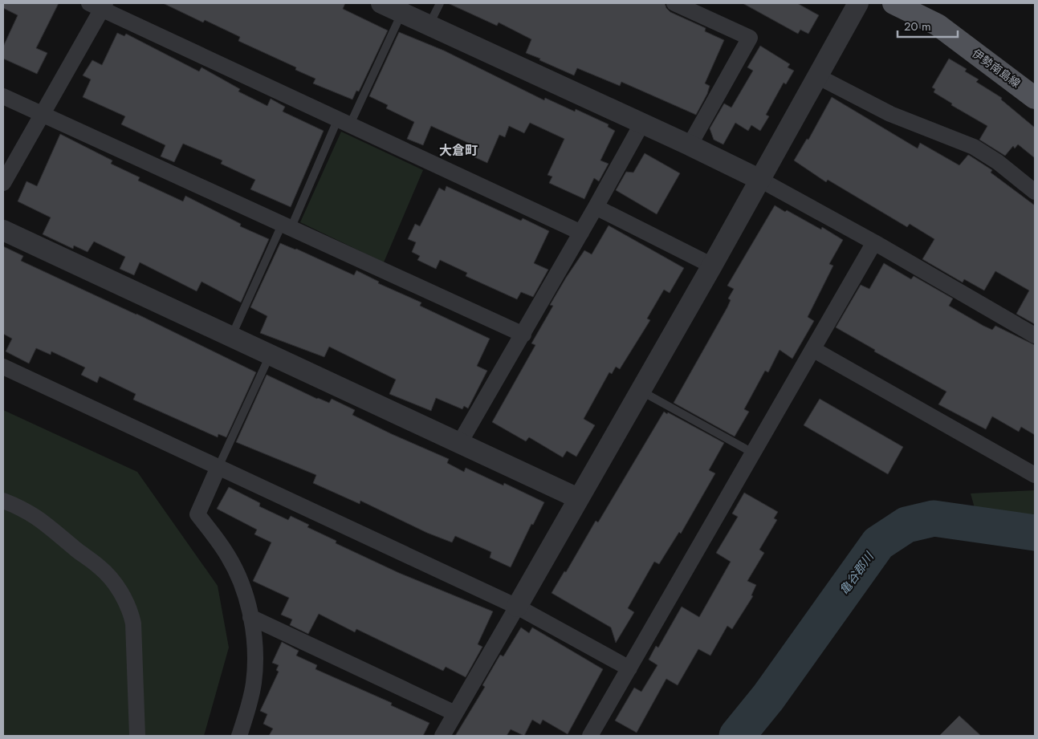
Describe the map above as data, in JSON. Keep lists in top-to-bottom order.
{
  "streets": {
    "main road": ["伊勢南島線"]
  },
  "districts": ["大倉町"],
  "water": ["亀谷郡川"],
  "scale_bar": "20 m"
}
